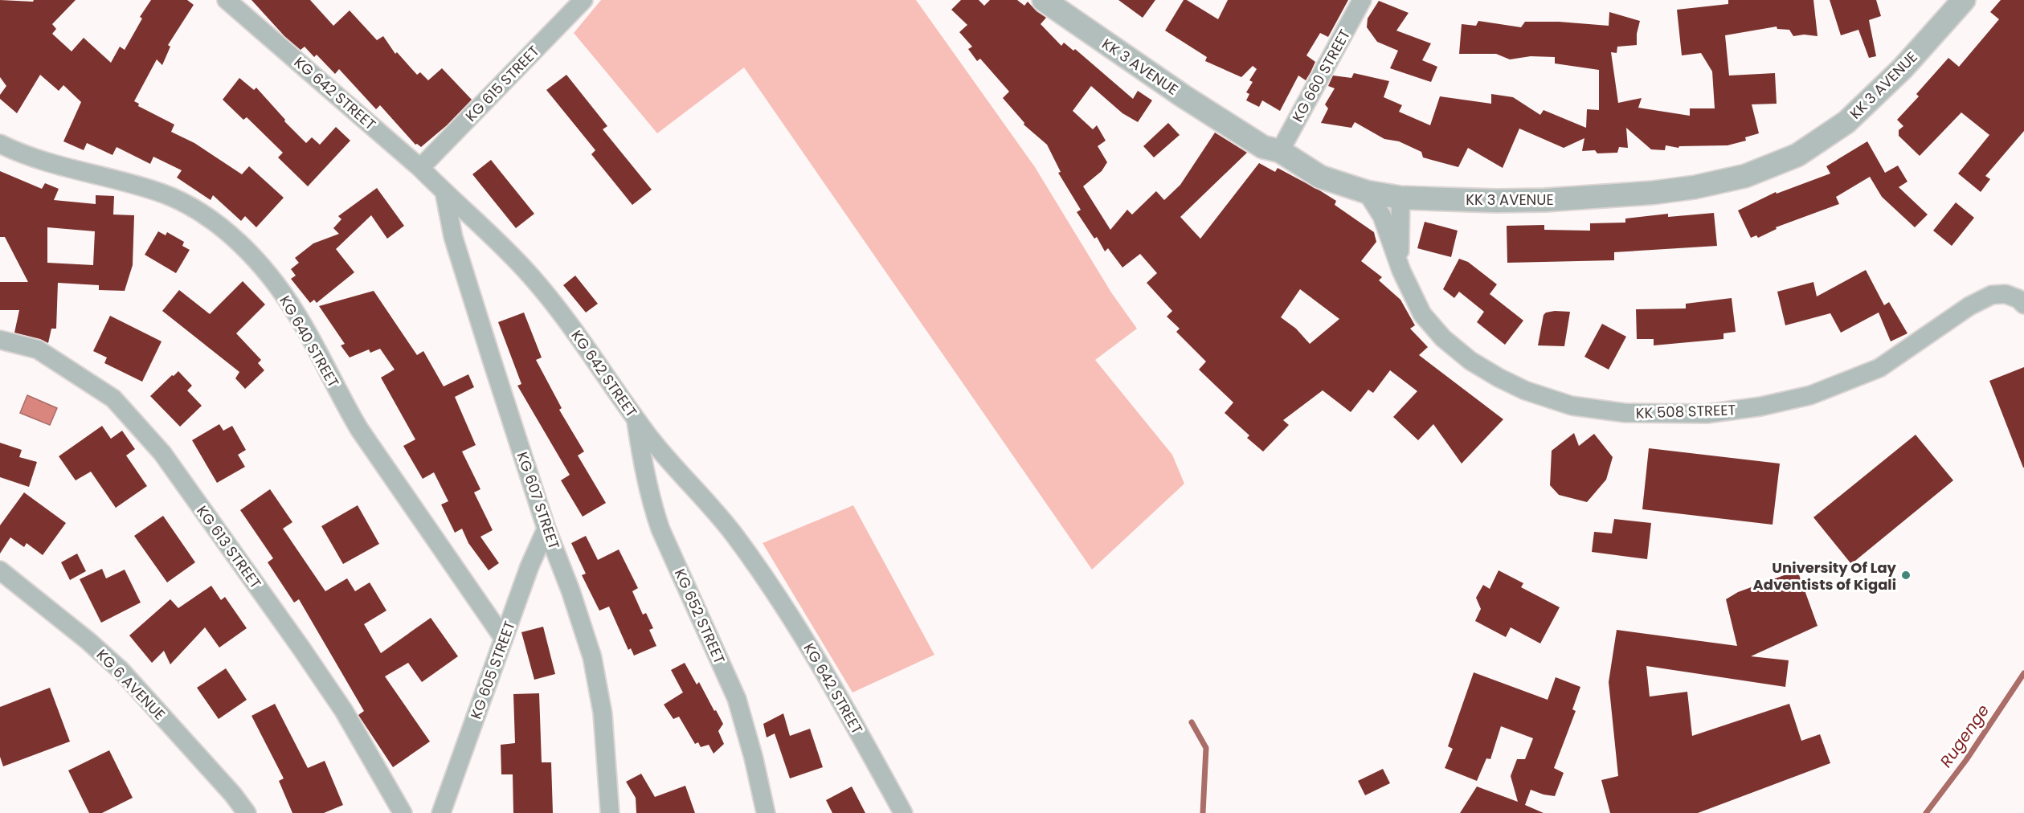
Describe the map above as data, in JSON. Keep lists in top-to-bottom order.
{
  "streets": {
    "street": [
      "KK 3 AVENUE",
      "KG 660 STREET",
      "KG 615 STREET",
      "KG 642 STREET",
      "KG 640 STREET",
      "KK 508 STREET",
      "KG 607 STREET",
      "KG 613 STREET",
      "KG 652 STREET",
      "KG 605 STREET",
      "KG 6 AVENUE"
    ]
  },
  "crossings": [
    ["KK 3 AVENUE", "KG 660 STREET"],
    ["KK 3 AVENUE", "KK 508 STREET"],
    ["KG 615 STREET", "KG 642 STREET"],
    ["KG 642 STREET", "KG 607 STREET"],
    ["KG 642 STREET", "KG 652 STREET"],
    ["KG 640 STREET", "KG 605 STREET"],
    ["KG 607 STREET", "KG 605 STREET"]
  ],
  "water": ["Rugenge"],
  "places": ["University Of Lay Adventists of Kigali"]
}
